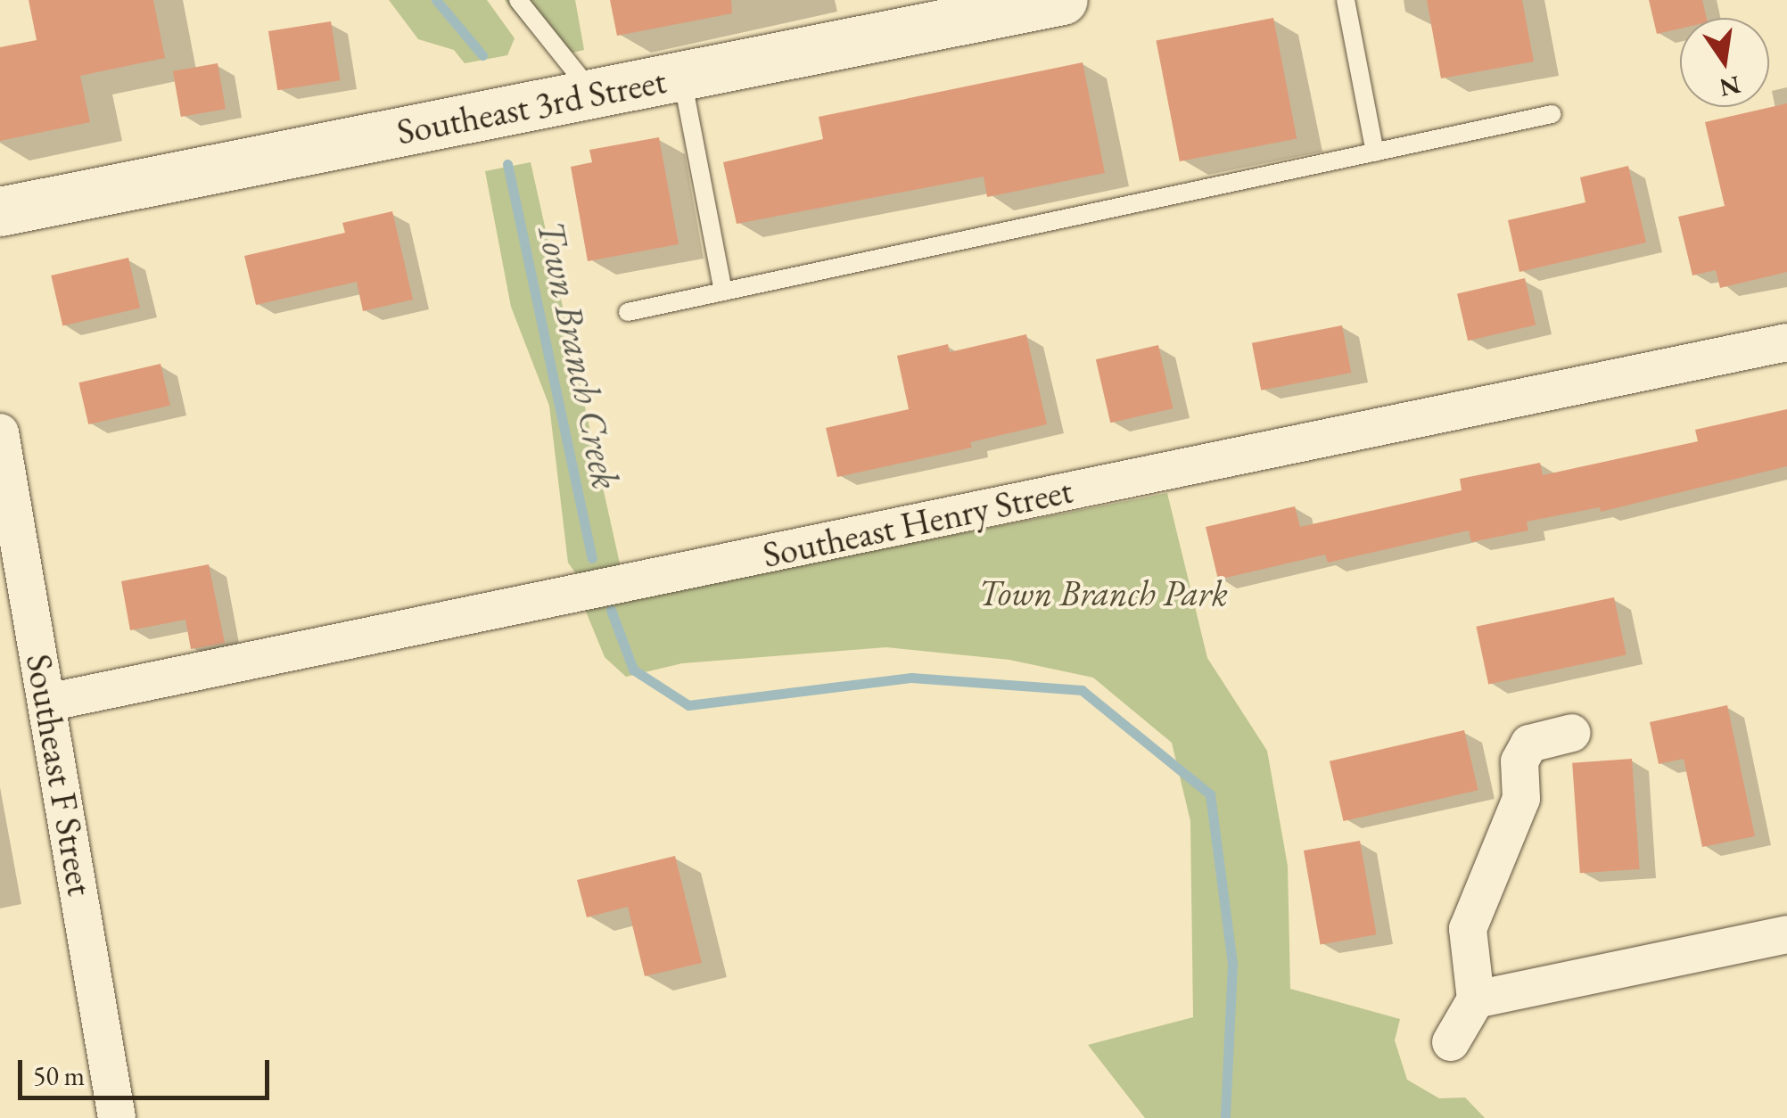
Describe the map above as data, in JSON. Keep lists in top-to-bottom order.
{
  "streets": {
    "street": ["Southeast 3rd Street", "Southeast Henry Street", "Southeast F Street"]
  },
  "crossings": [
    ["Southeast Henry Street", "Southeast F Street"]
  ],
  "water": ["Town Branch Creek"],
  "parks": ["Town Branch Park"],
  "scale_bar": "50 m",
  "north": "bottom"
}
